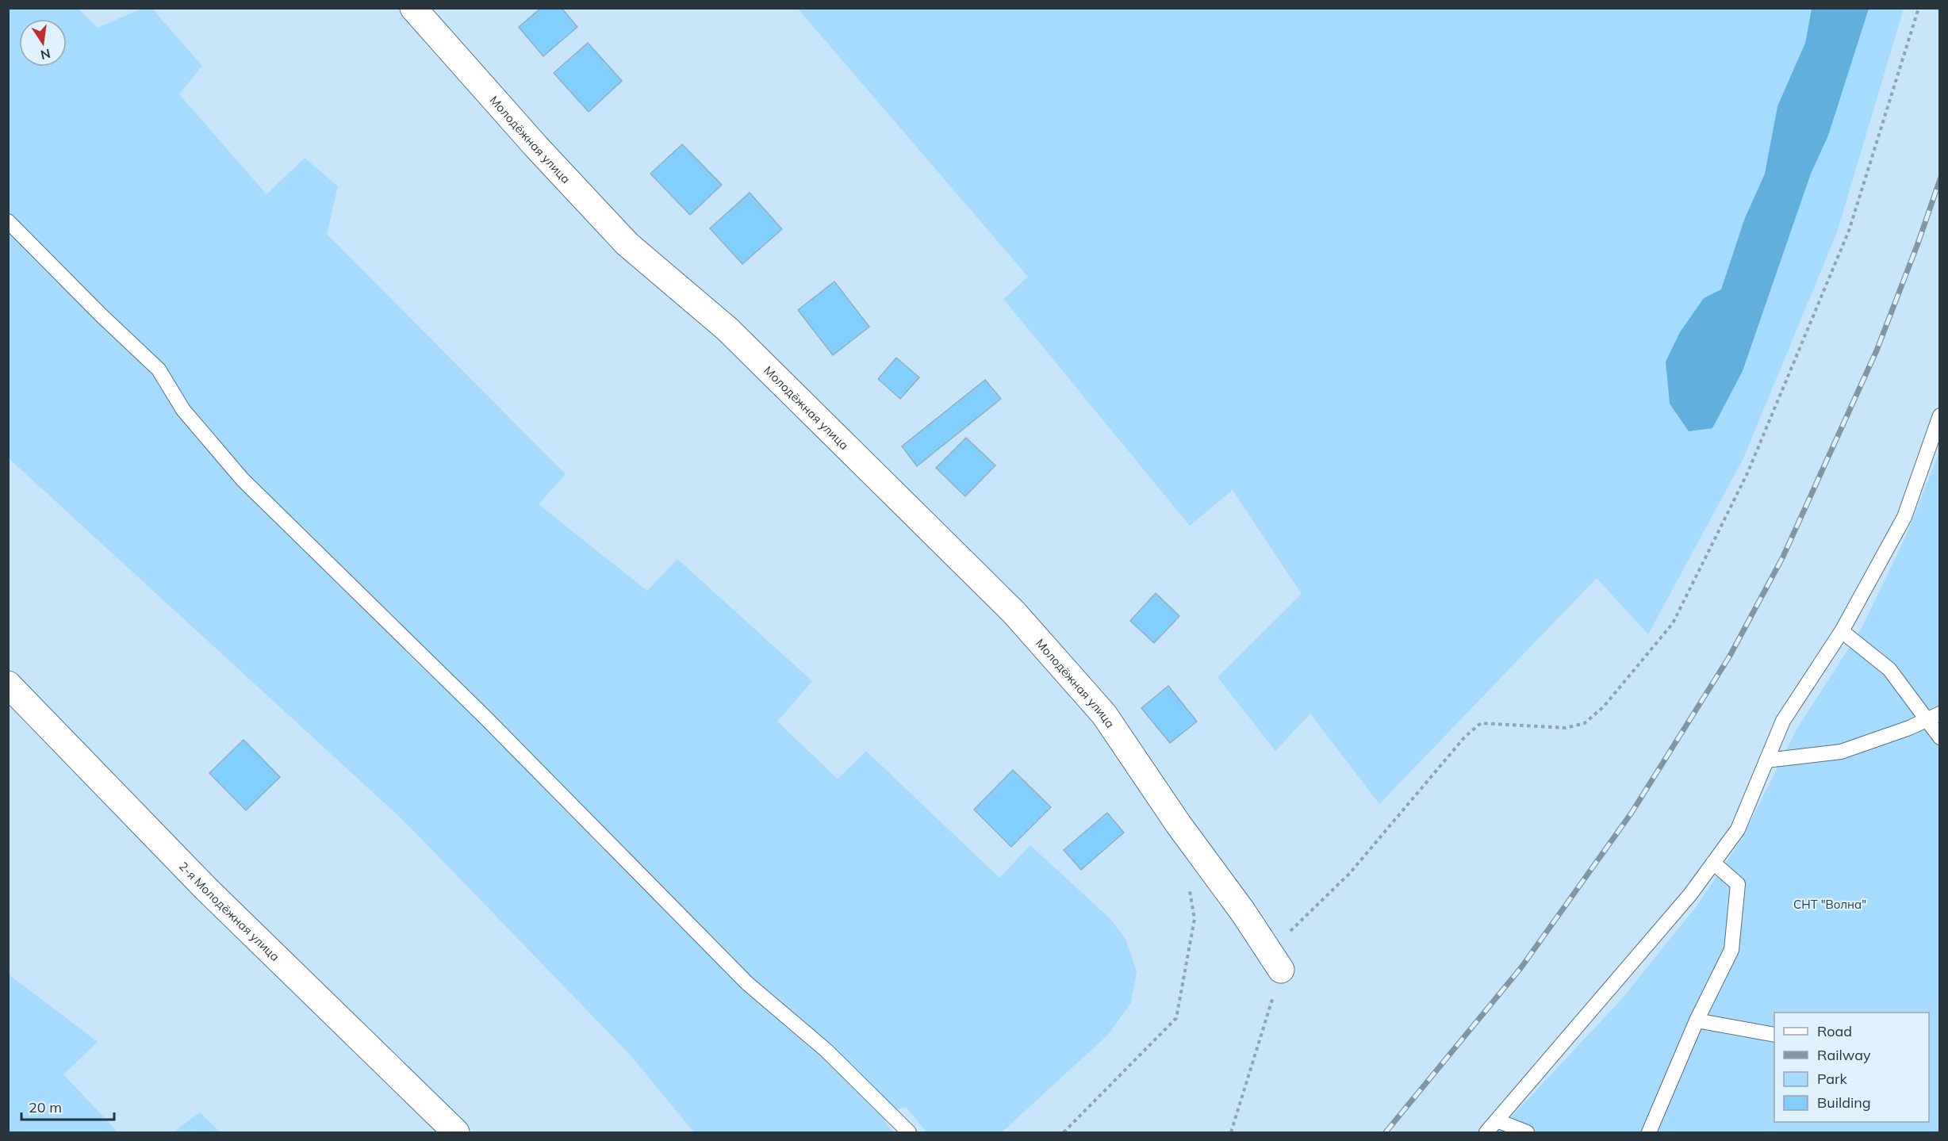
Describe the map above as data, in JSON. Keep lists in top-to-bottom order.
{
  "streets": {
    "street": ["Молодёжная улица", "2-я Молодёжная улица"]
  },
  "parks": ["СНТ \"Волна\""],
  "legend": [
    "Road",
    "Railway",
    "Park",
    "Building"
  ],
  "scale_bar": "20 m",
  "north": "bottom"
}
